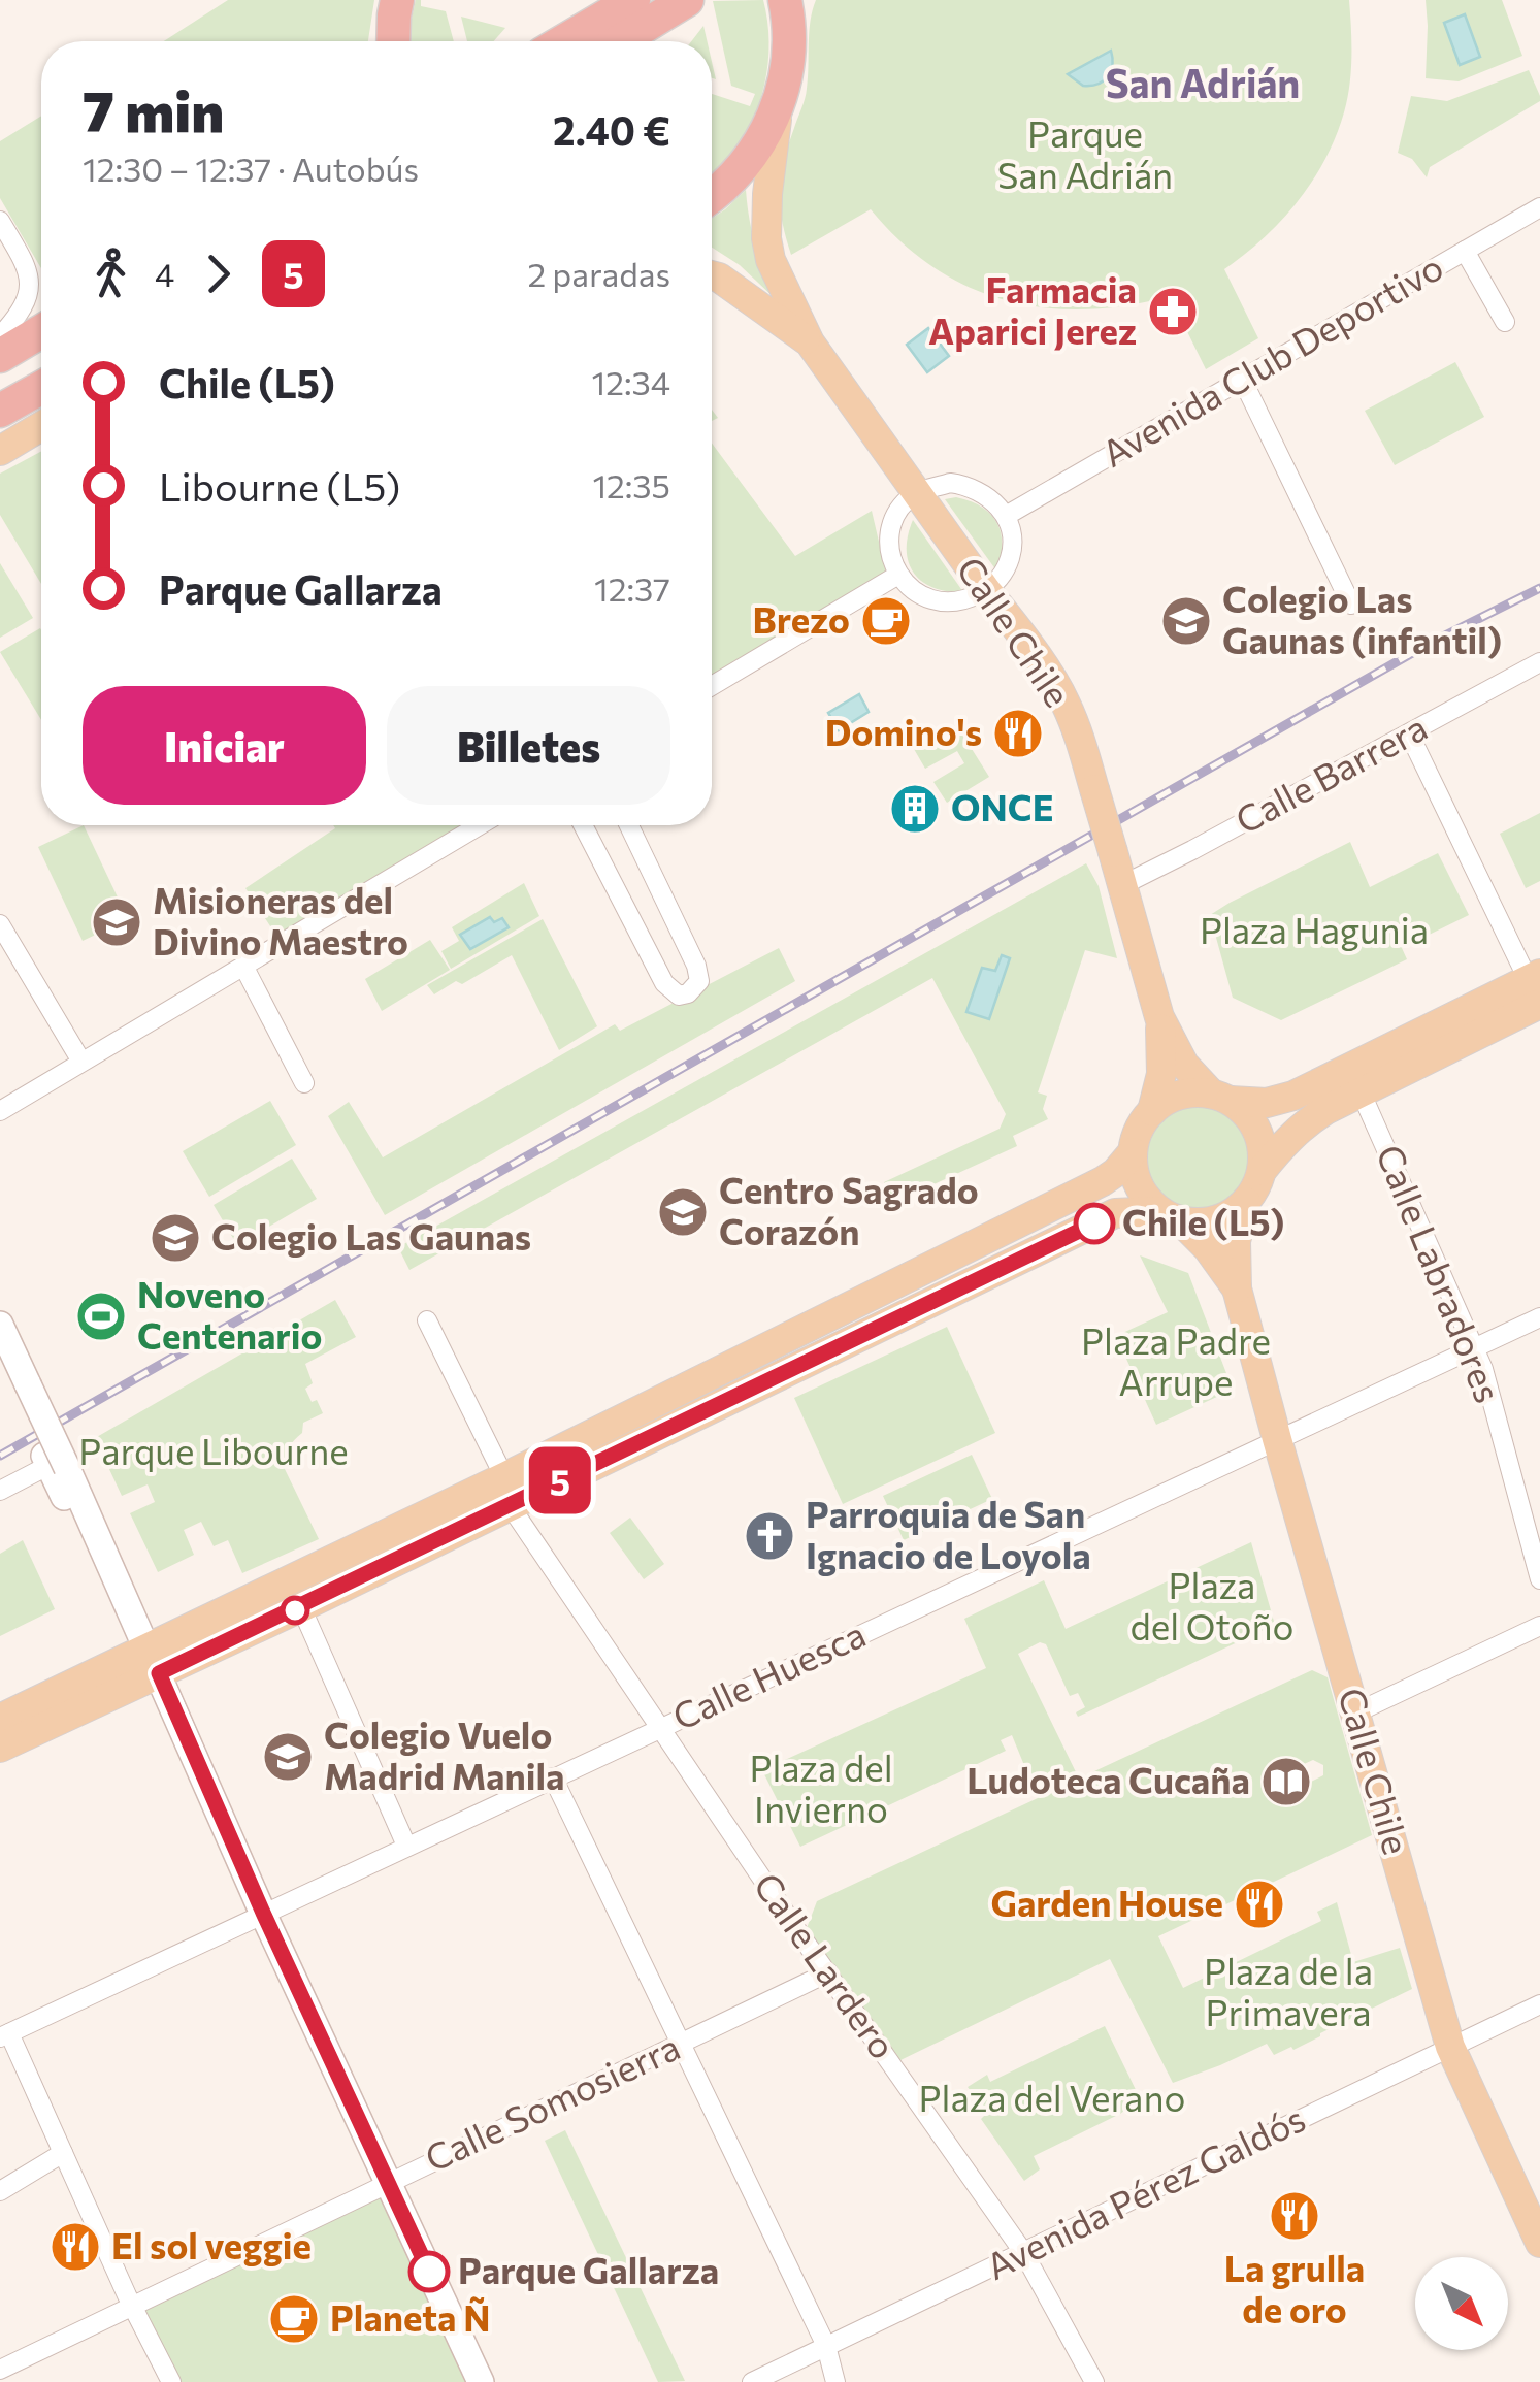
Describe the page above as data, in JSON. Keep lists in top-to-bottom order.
{
  "streets": {
    "main road": ["Calle Chile"],
    "street": [
      "Avenida Club Deportivo",
      "Calle Barrera",
      "Calle Labradores",
      "Calle Huesca",
      "Calle Lardero",
      "Calle Somosierra",
      "Avenida Pérez Galdós"
    ]
  },
  "crossings": [
    ["Calle Chile", "Calle Barrera"],
    ["Calle Chile", "Calle Huesca"],
    ["Calle Chile", "Avenida Pérez Galdós"],
    ["Calle Labradores", "Calle Huesca"],
    ["Calle Huesca", "Calle Lardero"],
    ["Calle Lardero", "Calle Somosierra"],
    ["Calle Lardero", "Avenida Pérez Galdós"]
  ],
  "districts": ["San Adrián"],
  "parks": [
    "Parque San Adrián",
    "Plaza Hagunia",
    "Plaza Padre Arrupe",
    "Parque Libourne",
    "Plaza del Otoño",
    "Plaza del Invierno",
    "Plaza de la Primavera",
    "Plaza del Verano"
  ],
  "places": {
    "pharmacy": ["Farmacia Aparici Jerez"],
    "cafe": ["Brezo", "Planeta Ñ"],
    "school or university": [
      "Colegio Las Gaunas (infantil)",
      "Misioneras del Divino Maestro",
      "Centro Sagrado Corazón",
      "Colegio Las Gaunas",
      "Colegio Vuelo Madrid Manila"
    ],
    "restaurant": [
      "Domino's",
      "Garden House",
      "La grulla de oro",
      "El sol veggie"
    ],
    "building": ["ONCE"],
    "other": ["Chile (L5)", "Parque Gallarza"],
    "sports": ["Noveno Centenario"],
    "church": ["Parroquia de San Ignacio de Loyola"],
    "library": ["Ludoteca Cucaña"]
  },
  "lines": ["bus line 5"],
  "north": "bottom right",
  "page": {
    "on_map": "5",
    "heading": ["7 min", "12:30 – 12:37 · Autobús", "2.40 €"],
    "legs": ["4", "5", "2 paradas"],
    "list": [
      {
        "name": "Chile (L5)",
        "value": "12:34"
      },
      {
        "name": "Libourne (L5)",
        "value": "12:35"
      },
      {
        "name": "Parque Gallarza",
        "value": "12:37"
      }
    ],
    "buttons": ["Iniciar", "Billetes"]
  }
}
